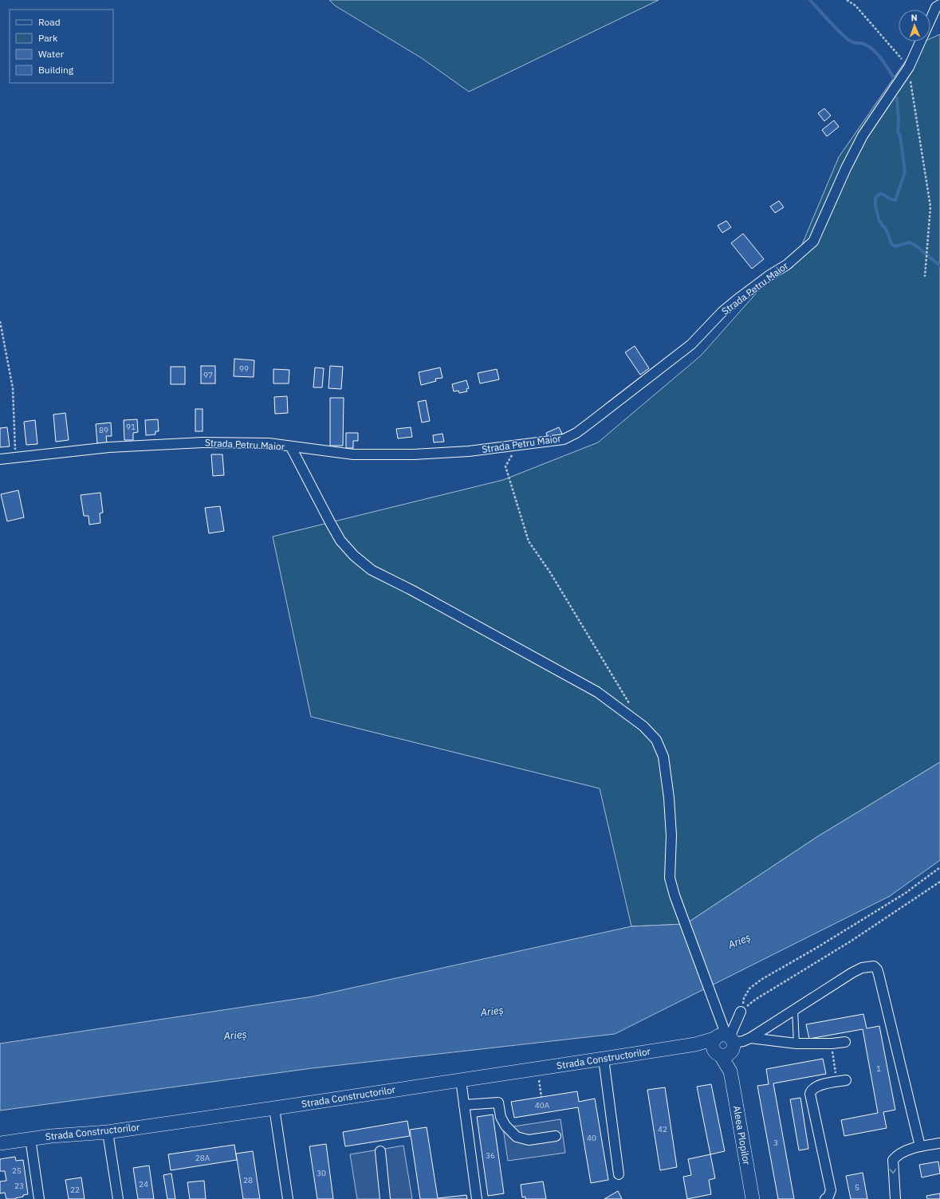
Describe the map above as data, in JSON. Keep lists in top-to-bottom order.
{
  "streets": {
    "street": ["Strada Petru Maior", "Strada Constructorilor", "Aleea Plopilor"]
  },
  "crossings": [
    ["Strada Constructorilor", "Aleea Plopilor"]
  ],
  "water": ["Arieș"],
  "house_numbers": [
    "99",
    "97",
    "91",
    "89",
    "1",
    "40A",
    "42",
    "40",
    "3",
    "36",
    "28A",
    "25",
    "30",
    "28",
    "24",
    "23",
    "5",
    "22"
  ],
  "legend": [
    "Road",
    "Park",
    "Water",
    "Building"
  ],
  "north": "top"
}
